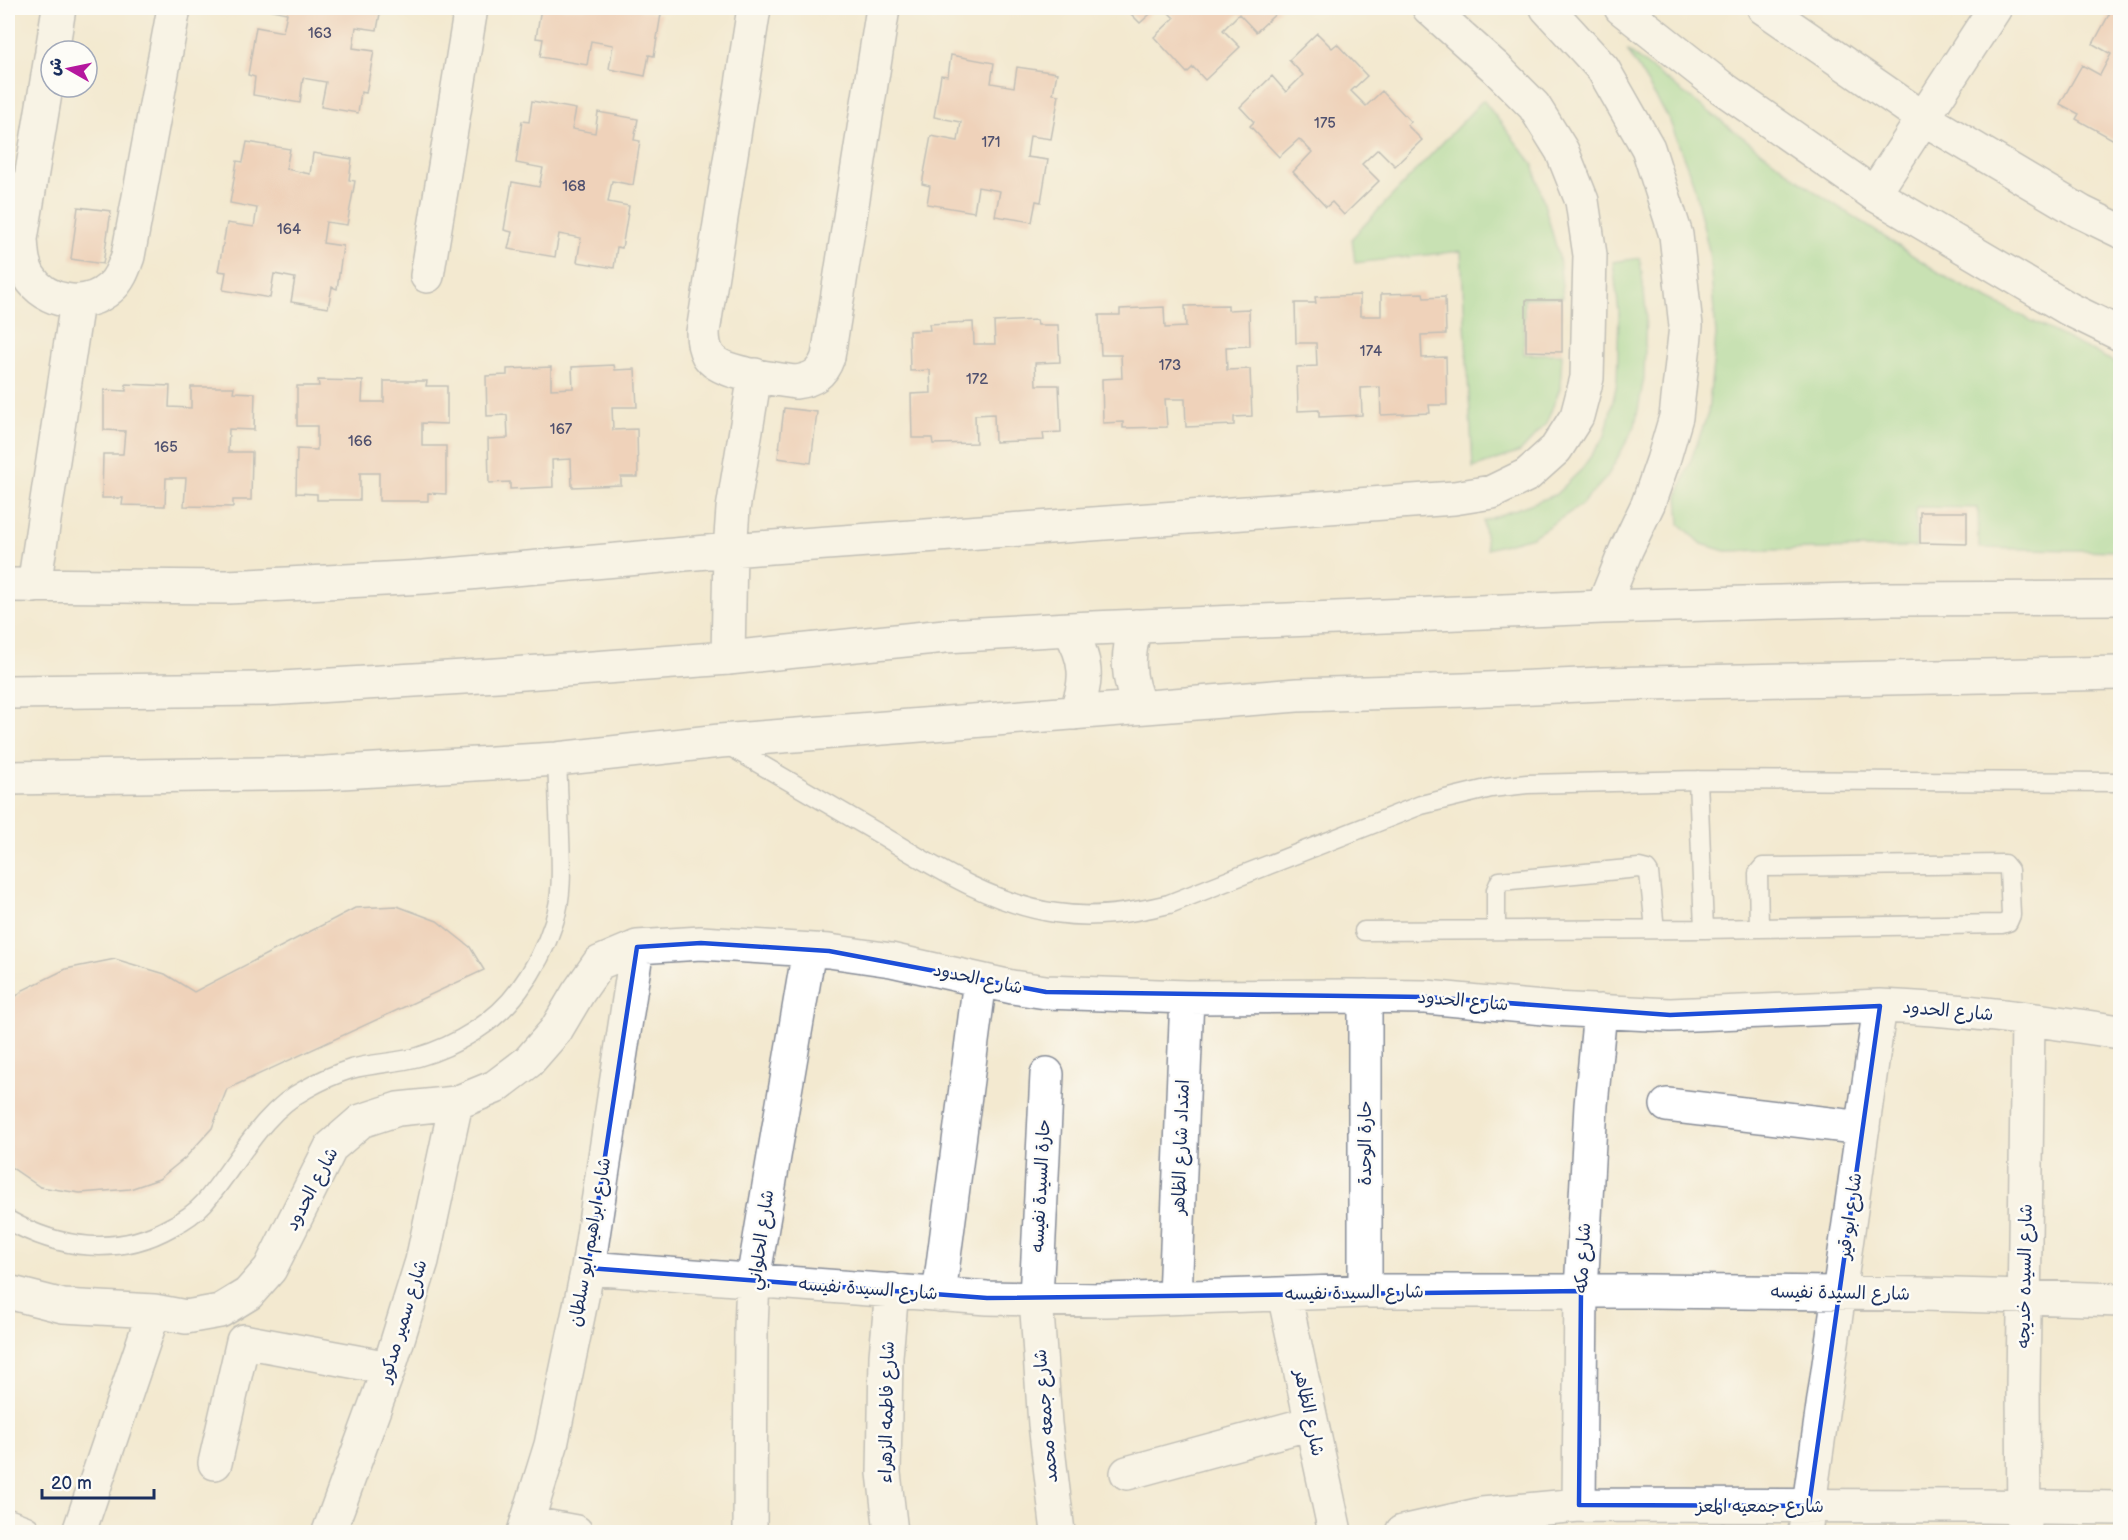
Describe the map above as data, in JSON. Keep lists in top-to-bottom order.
{
  "streets": {
    "street": [
      "شارع الحدود",
      "حارة الوحدة",
      "امتداد شارع الظاهر",
      "حارة السيدة نفيسه",
      "شارع ابو قير",
      "شارع الحلواني",
      "شارع ابراهيم ابو سلطان",
      "شارع مكه",
      "شارع السيده خديجه",
      "شارع السيدة نفيسه",
      "شارع سمير مدكور",
      "شارع فاطمه الزهراء",
      "شارع الظاهر",
      "شارع جمعه محمد",
      "شارع جمعيه المعز"
    ]
  },
  "crossings": [
    ["شارع الحدود", "حارة الوحدة"],
    ["شارع الحدود", "امتداد شارع الظاهر"],
    ["شارع الحدود", "شارع ابو قير"],
    ["شارع الحدود", "شارع الحلواني"],
    ["شارع الحدود", "شارع ابراهيم ابو سلطان"],
    ["شارع الحدود", "شارع مكه"],
    ["شارع الحدود", "شارع السيده خديجه"],
    ["شارع الحدود", "شارع سمير مدكور"],
    ["حارة الوحدة", "شارع السيدة نفيسه"],
    ["امتداد شارع الظاهر", "شارع السيدة نفيسه"],
    ["حارة السيدة نفيسه", "شارع السيدة نفيسه"],
    ["حارة السيدة نفيسه", "شارع جمعه محمد"],
    ["شارع ابو قير", "شارع السيدة نفيسه"],
    ["شارع ابو قير", "شارع جمعيه المعز"],
    ["شارع الحلواني", "شارع السيدة نفيسه"],
    ["شارع ابراهيم ابو سلطان", "شارع السيدة نفيسه"],
    ["شارع مكه", "شارع السيدة نفيسه"],
    ["شارع مكه", "شارع جمعيه المعز"],
    ["شارع السيده خديجه", "شارع السيدة نفيسه"],
    ["شارع السيده خديجه", "شارع جمعيه المعز"],
    ["شارع السيدة نفيسه", "شارع فاطمه الزهراء"],
    ["شارع السيدة نفيسه", "شارع الظاهر"],
    ["شارع السيدة نفيسه", "شارع جمعه محمد"]
  ],
  "house_numbers": [
    "163",
    "175",
    "171",
    "168",
    "164",
    "174",
    "173",
    "172",
    "167",
    "166",
    "165"
  ],
  "scale_bar": "20 m",
  "north": "left"
}
